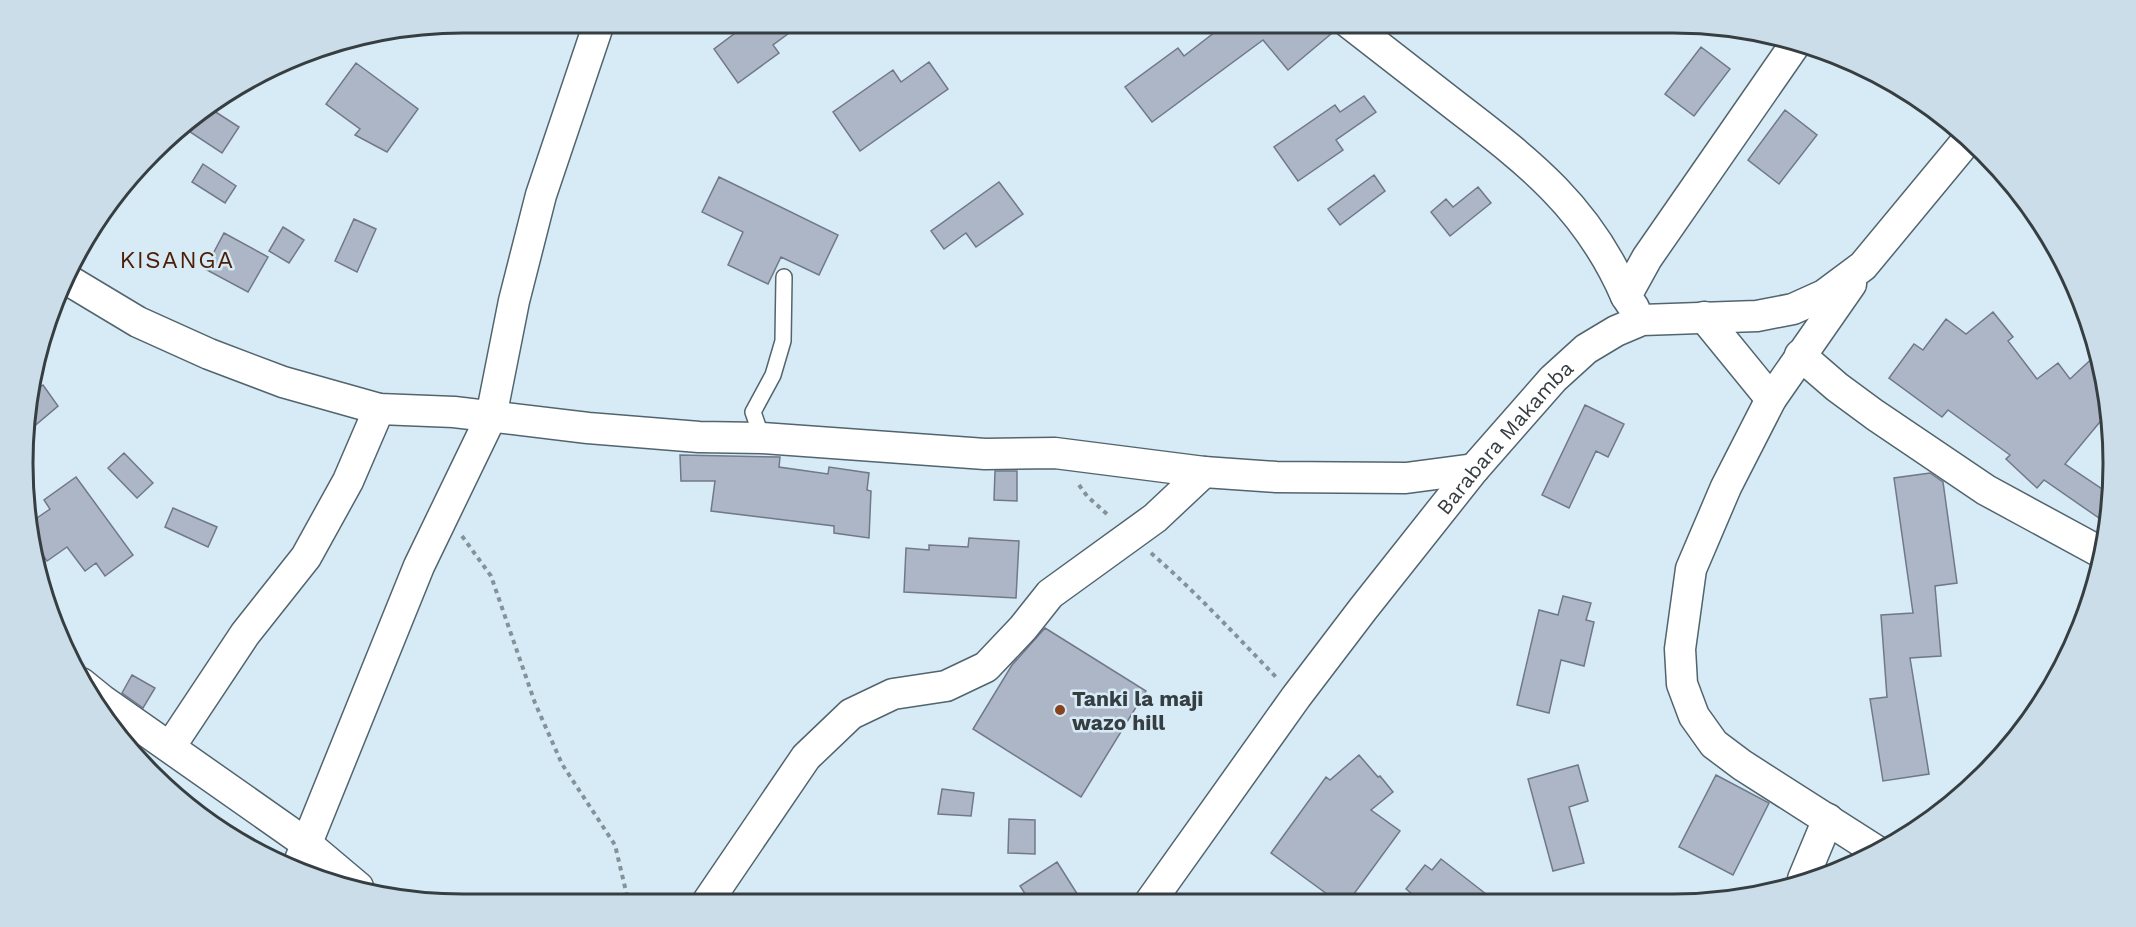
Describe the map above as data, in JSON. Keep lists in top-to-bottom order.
{
  "streets": {
    "street": ["Barabara Makamba"]
  },
  "districts": ["KISANGA"],
  "places": ["Tanki la maji wazo hill"]
}
